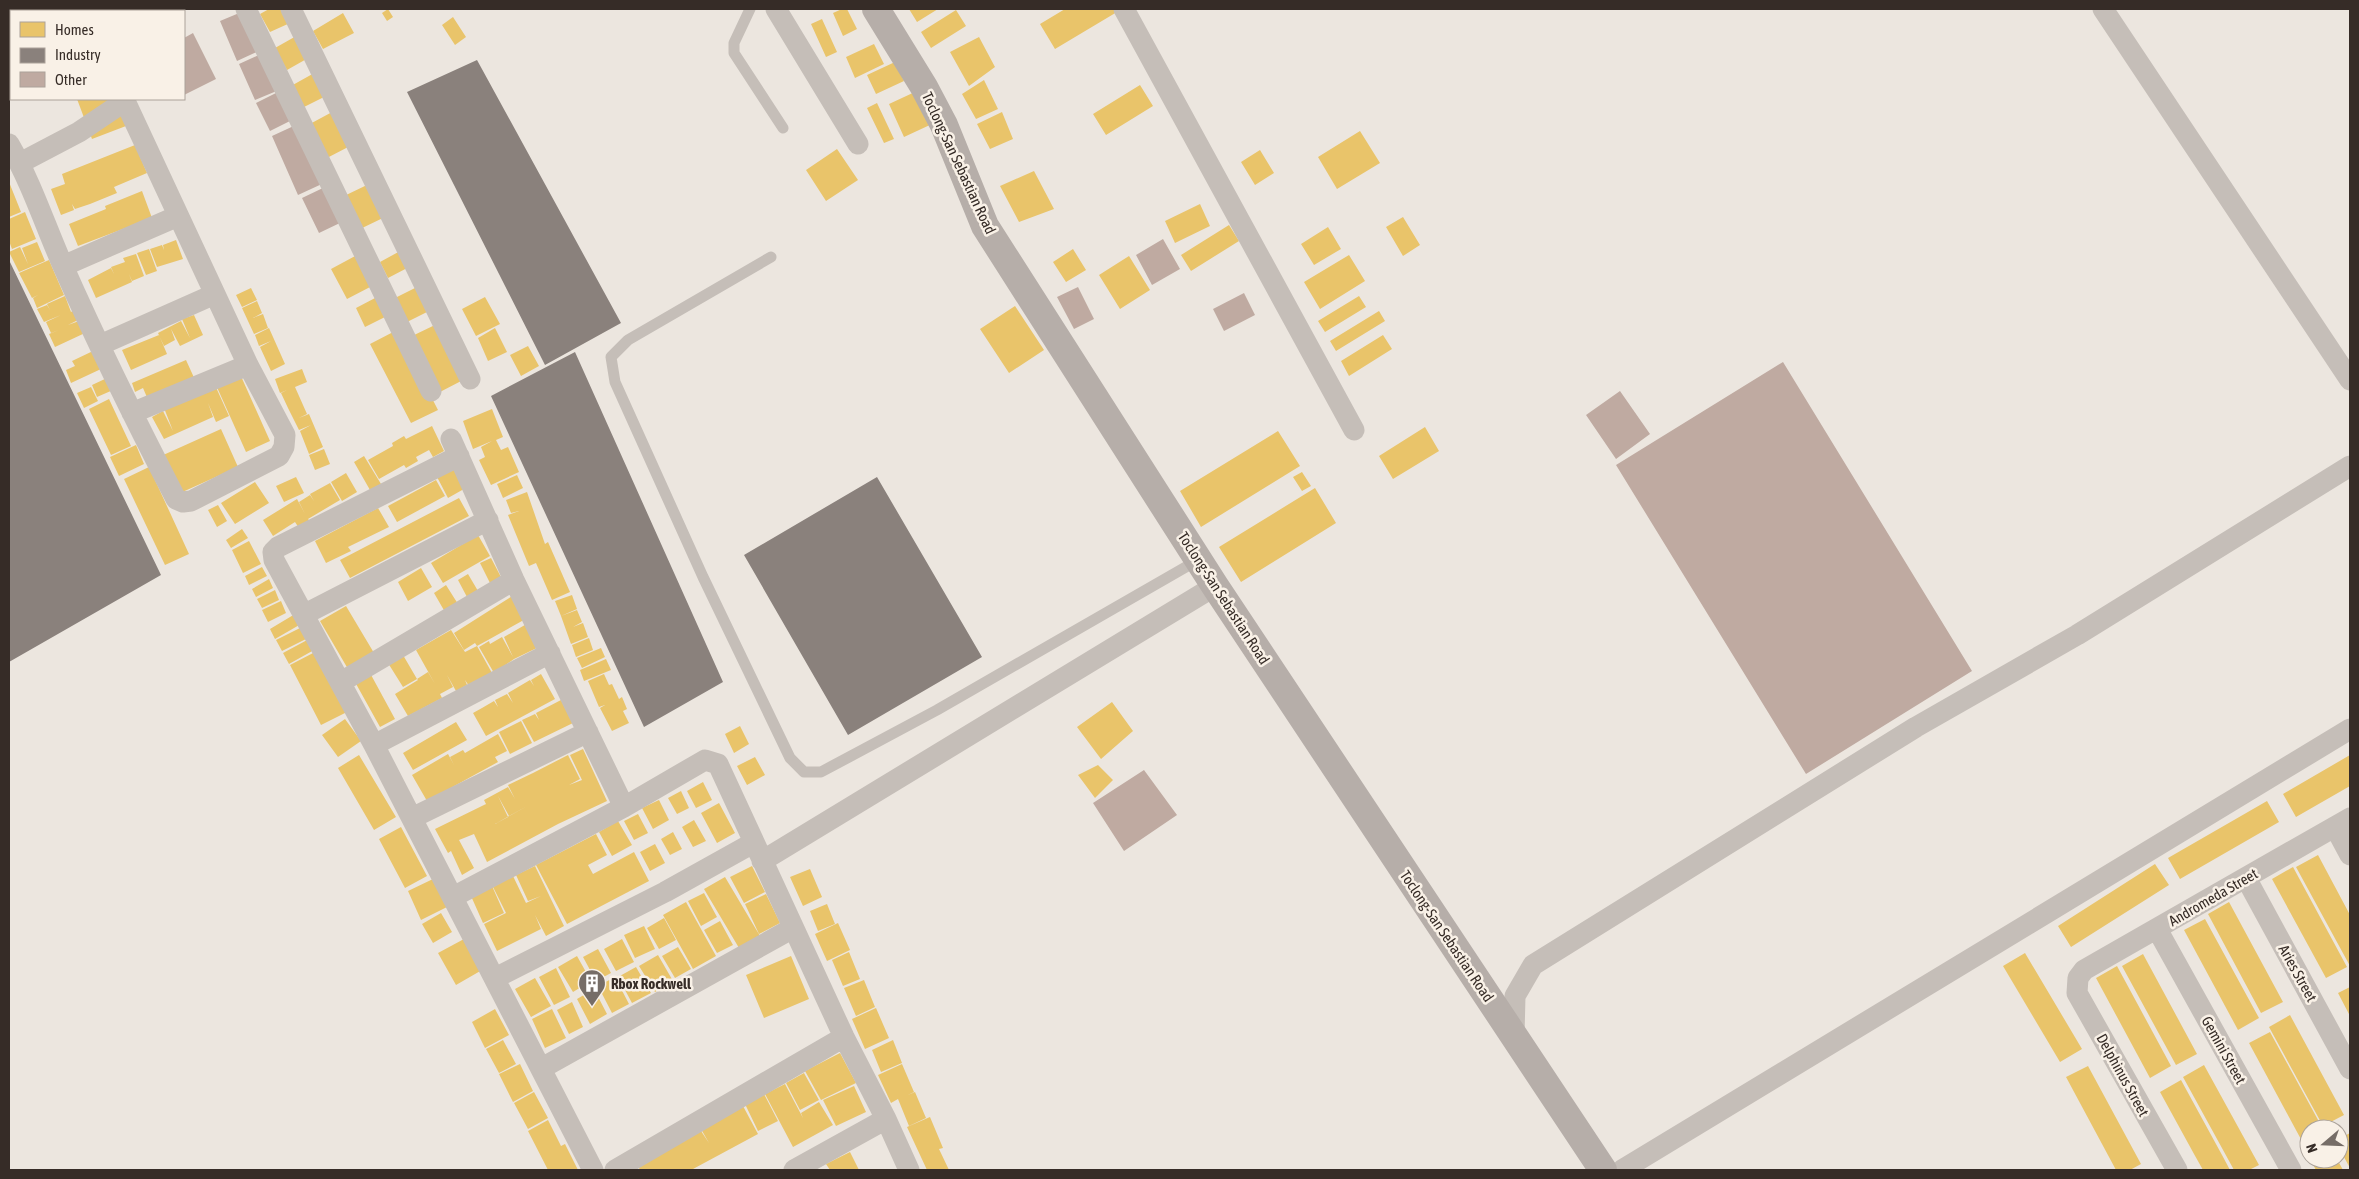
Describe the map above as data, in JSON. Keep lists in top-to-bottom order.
{
  "streets": {
    "street": [
      "Toclong-San Sebastian Road",
      "Andromeda Street",
      "Aries Street",
      "Gemini Street",
      "Delphinus Street"
    ]
  },
  "crossings": [
    ["Andromeda Street", "Aries Street"],
    ["Andromeda Street", "Gemini Street"],
    ["Andromeda Street", "Delphinus Street"]
  ],
  "places": {
    "building": ["Rbox Rockwell"]
  },
  "legend": ["Homes", "Industry", "Other"],
  "north": "left"
}
